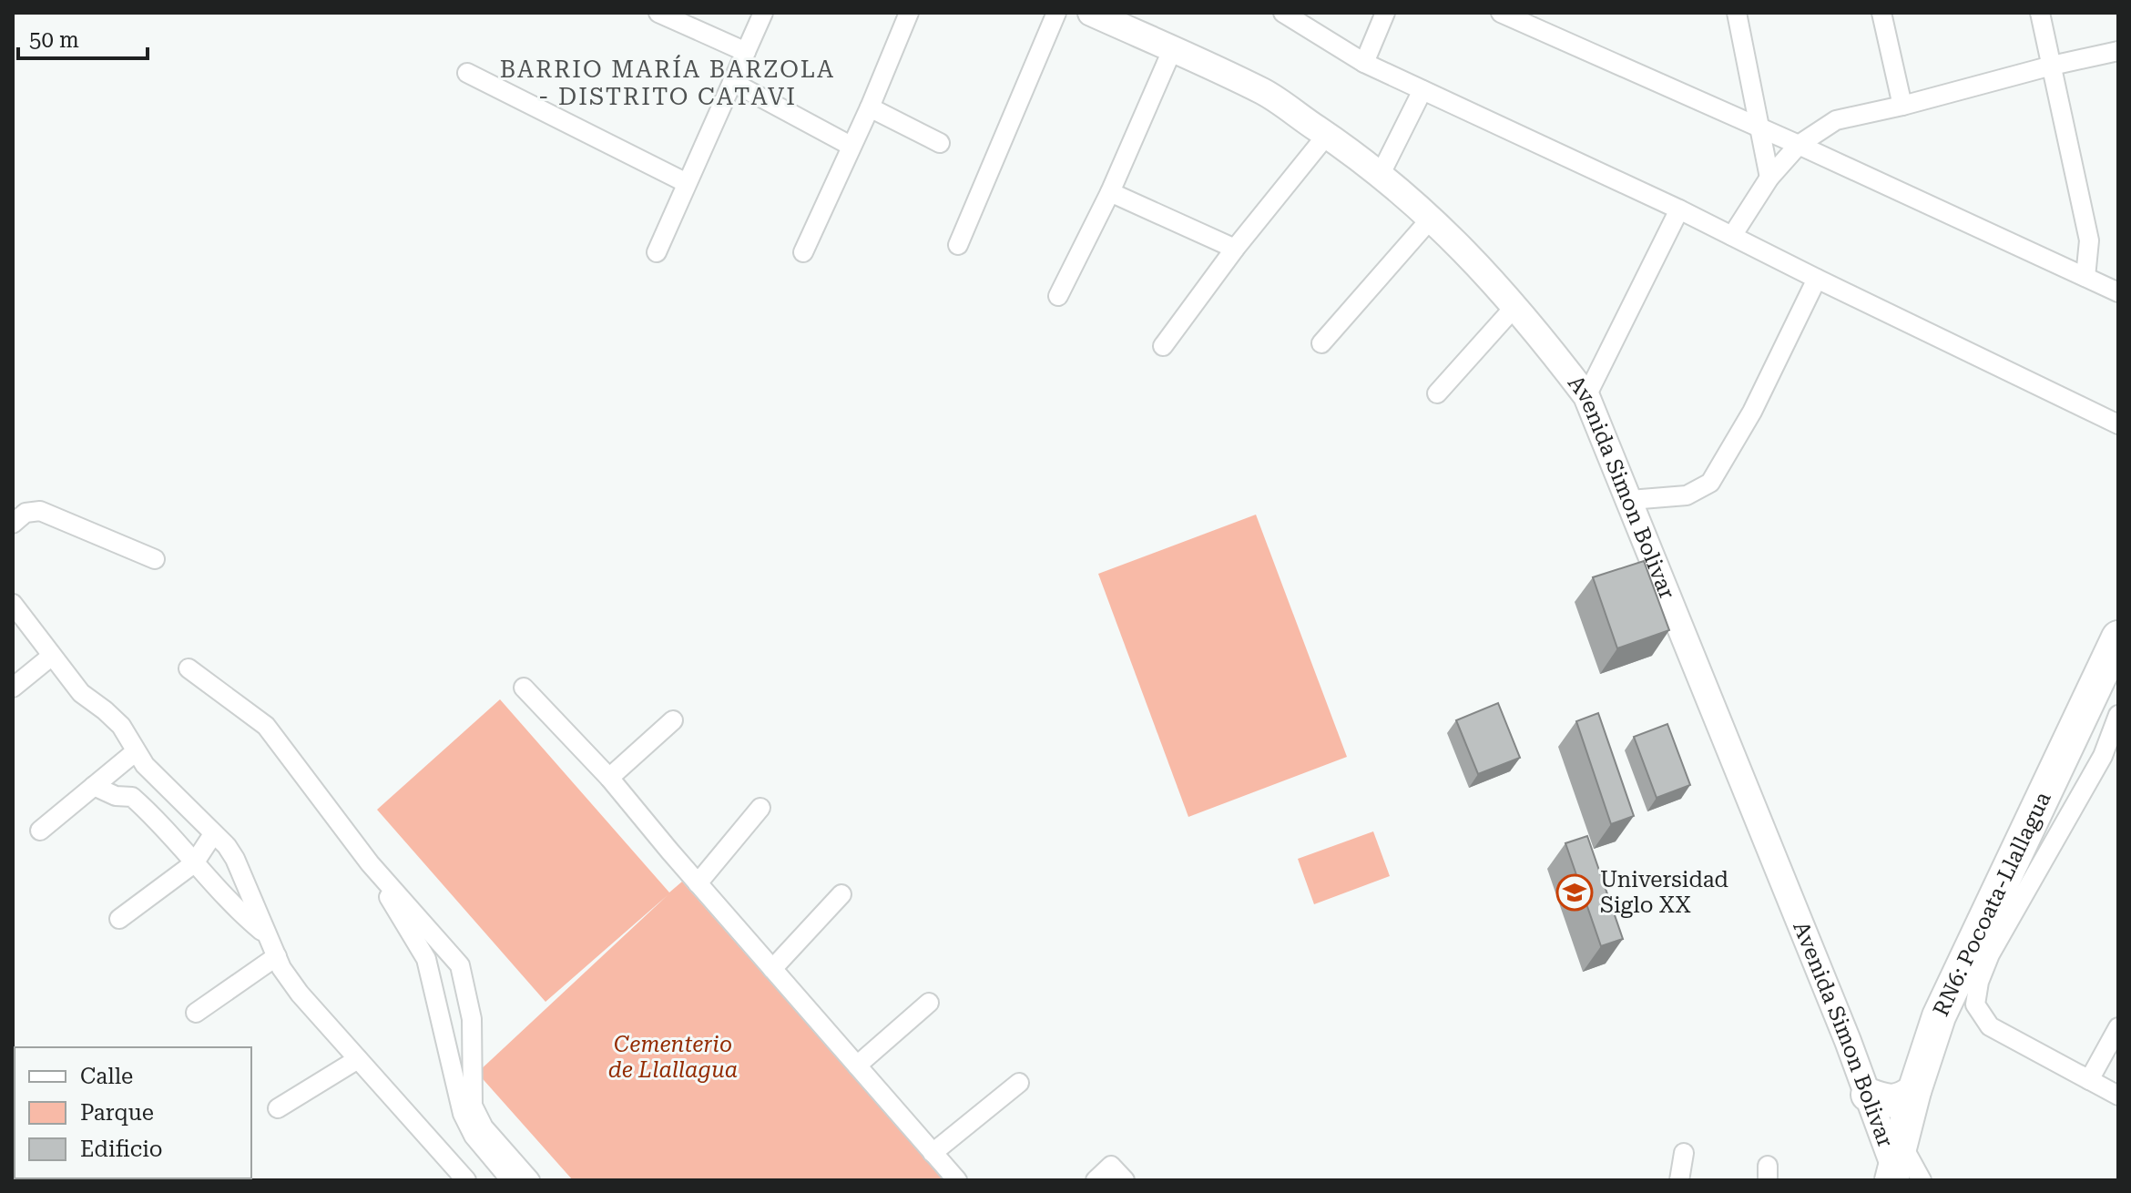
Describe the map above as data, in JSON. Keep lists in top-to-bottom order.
{
  "streets": {
    "highway": ["RN6: Pocoata-Llallagua"],
    "main road": ["Avenida Simon Bolivar"]
  },
  "crossings": [
    ["Avenida Simon Bolivar", "RN6: Pocoata-Llallagua"]
  ],
  "districts": ["BARRIO MARÍA BARZOLA - DISTRITO CATAVI"],
  "parks": ["Cementerio de Llallagua"],
  "places": {
    "school or university": ["Universidad Siglo XX"]
  },
  "legend": ["Calle", "Parque", "Edificio"],
  "scale_bar": "50 m"
}
